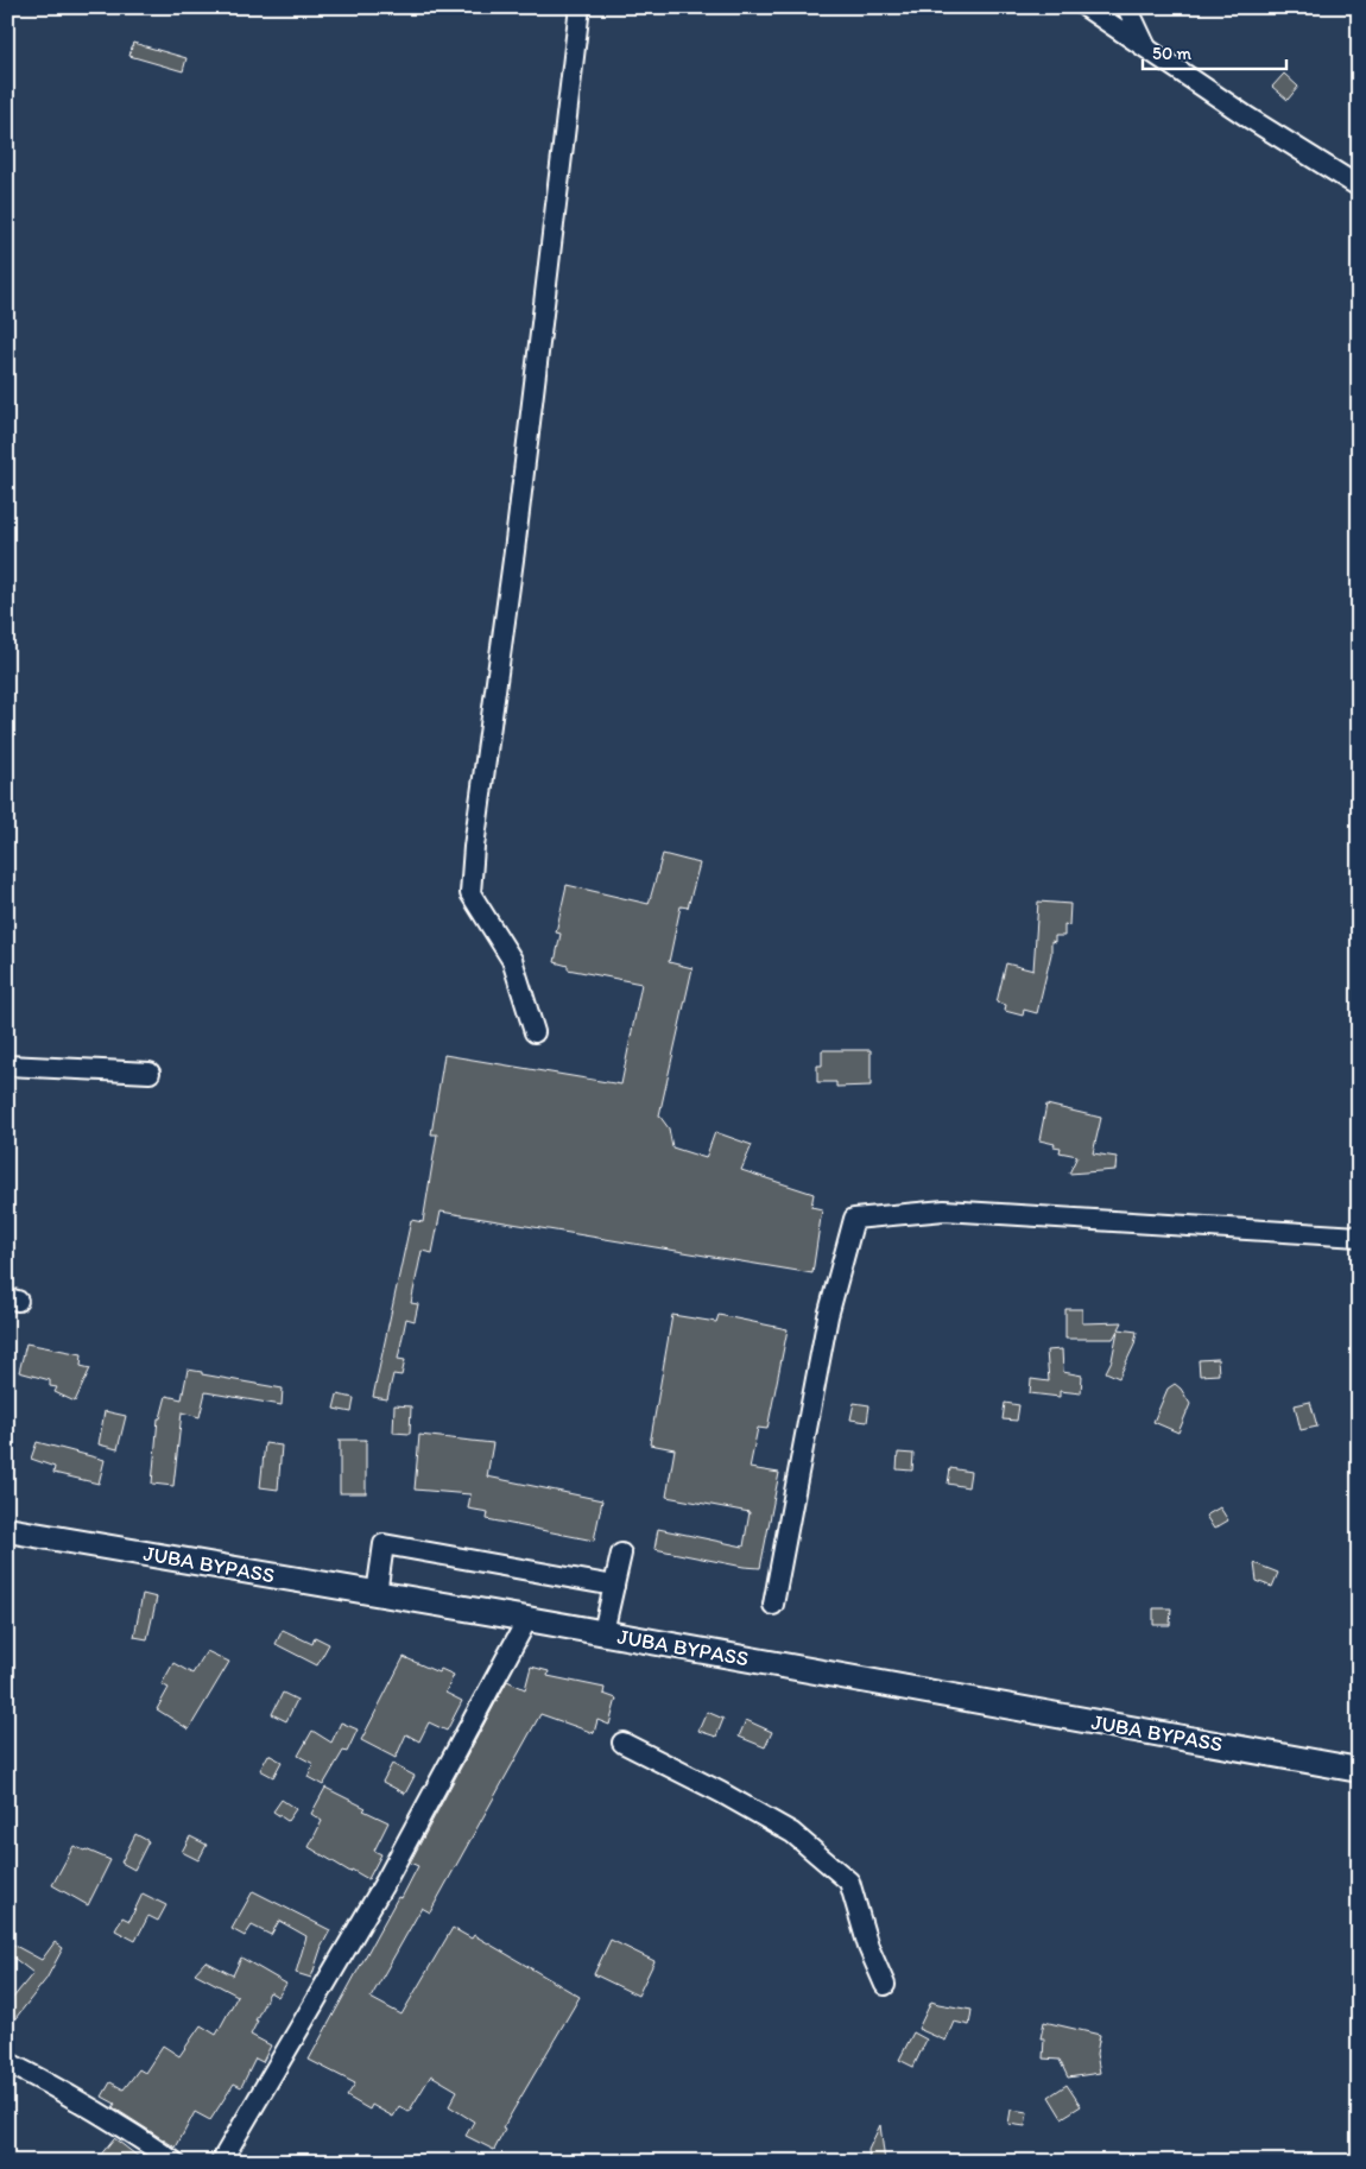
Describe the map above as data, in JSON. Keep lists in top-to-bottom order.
{
  "streets": {
    "main road": ["JUBA BYPASS"]
  },
  "scale_bar": "50 m"
}
